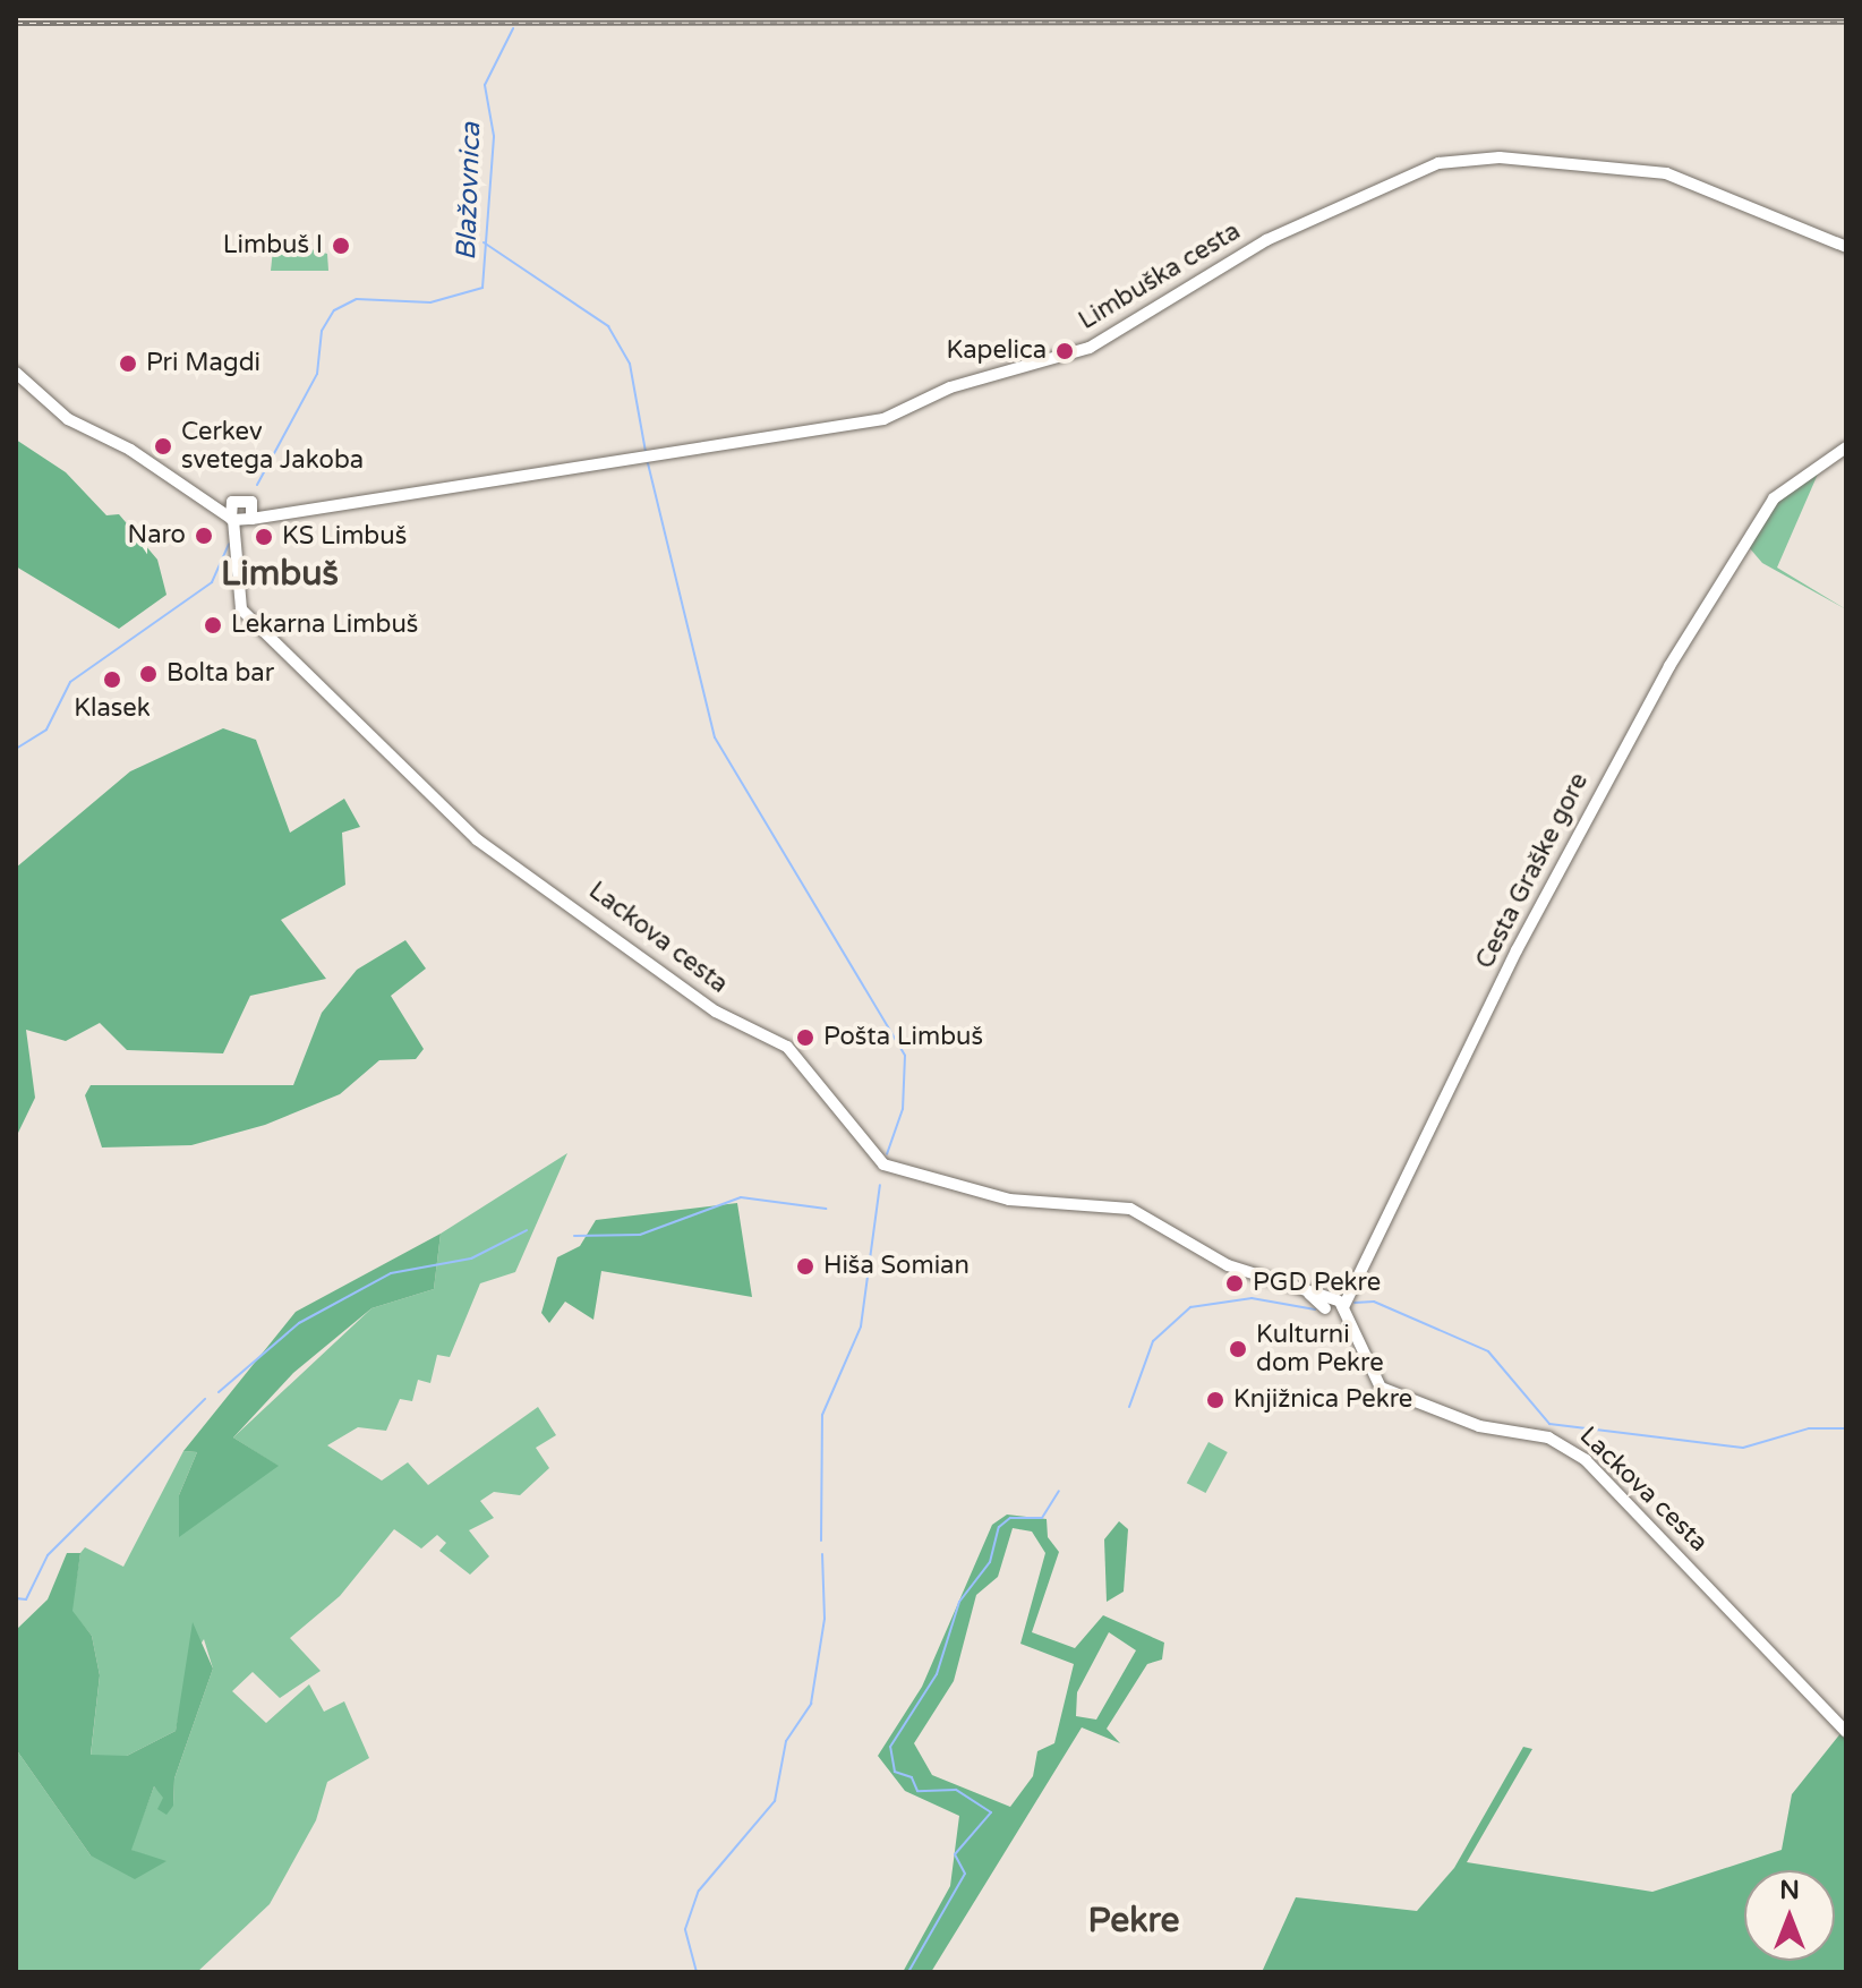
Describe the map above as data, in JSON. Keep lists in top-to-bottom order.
{
  "streets": {
    "street": ["Limbuška cesta", "Cesta Graške gore", "Lackova cesta"]
  },
  "crossings": [
    ["Cesta Graške gore", "Lackova cesta"]
  ],
  "districts": ["Limbuš", "Pekre"],
  "water": ["Blažovnica"],
  "places": [
    "Limbuš I",
    "Kapelica",
    "Pri Magdi",
    "Cerkev svetega Jakoba",
    "Naro",
    "KS Limbuš",
    "Lekarna Limbuš",
    "Bolta bar",
    "Klasek",
    "Pošta Limbuš",
    "Hiša Somian",
    "PGD Pekre",
    "Kulturni dom Pekre",
    "Knjižnica Pekre"
  ],
  "north": "top"
}
